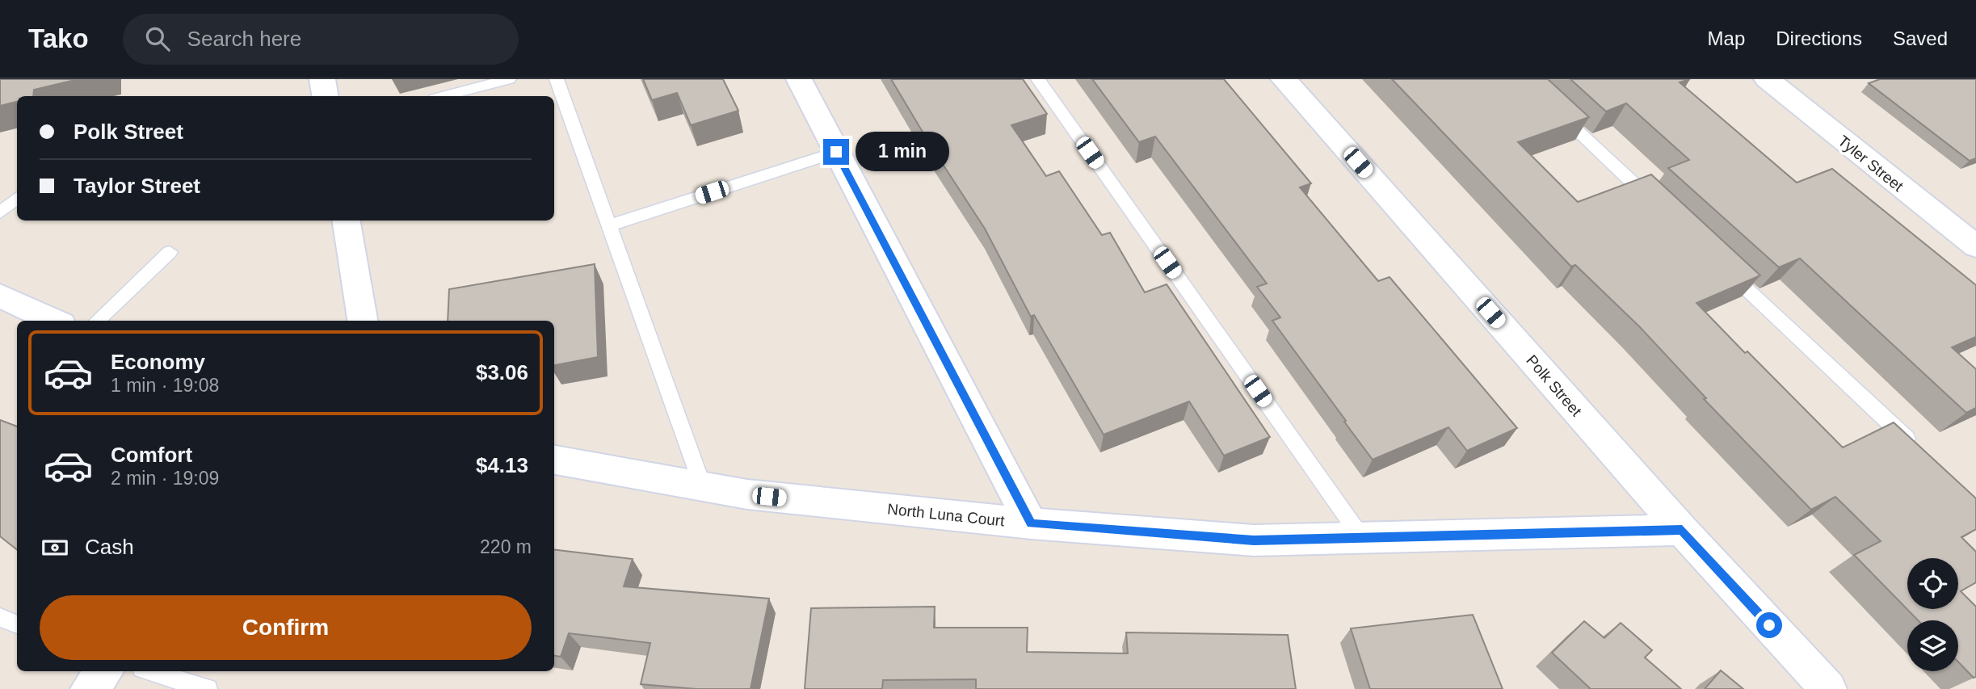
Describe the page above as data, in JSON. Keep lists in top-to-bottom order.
{
  "streets": {
    "street": ["Tyler Street", "Polk Street", "North Luna Court"]
  },
  "crossings": [
    ["Polk Street", "North Luna Court"]
  ],
  "page": {
    "header": "Tako",
    "search": "Search here",
    "nav": ["Map", "Directions", "Saved"],
    "banner": ["Polk Street", "Taylor Street"],
    "bubble": "1 min",
    "list": [
      {
        "name": "Economy",
        "note": "1 min · 19:08",
        "value": "$3.06"
      },
      {
        "name": "Comfort",
        "note": "2 min · 19:09",
        "value": "$4.13"
      }
    ],
    "pay": ["Cash", "220 m"],
    "buttons": "Confirm"
  }
}
